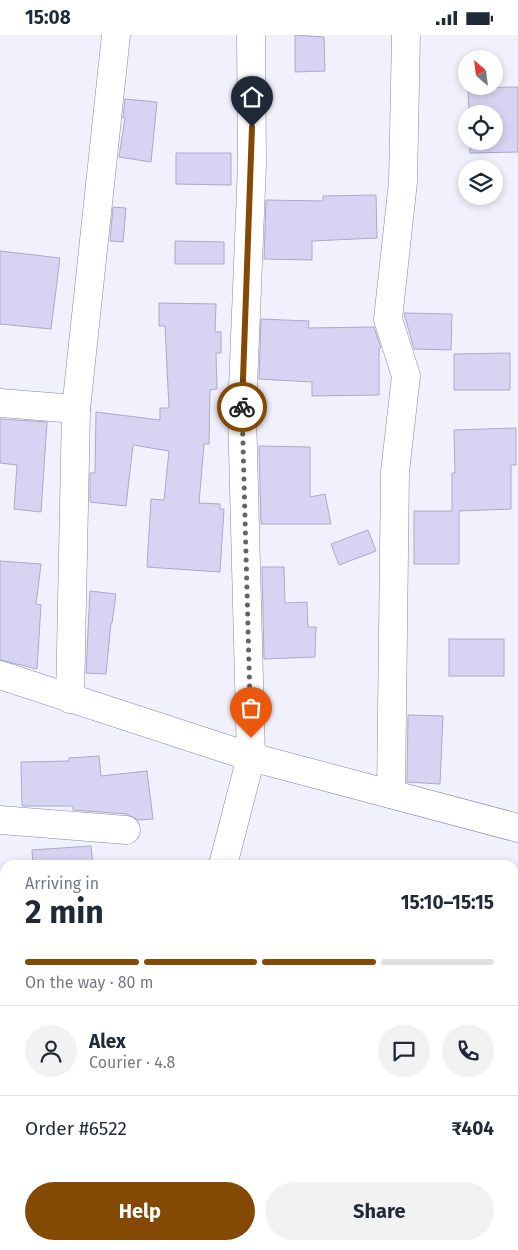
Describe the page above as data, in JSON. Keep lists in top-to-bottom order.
{
  "north": "top left",
  "page": {
    "status": "15:08",
    "heading": ["2 min", "Arriving in", "15:10–15:15"],
    "panel": [
      "Alex",
      "Courier · 4.8",
      "Order #6522",
      "₹404"
    ],
    "bar": "On the way · 80 m",
    "buttons": ["Help", "Share"]
  }
}
